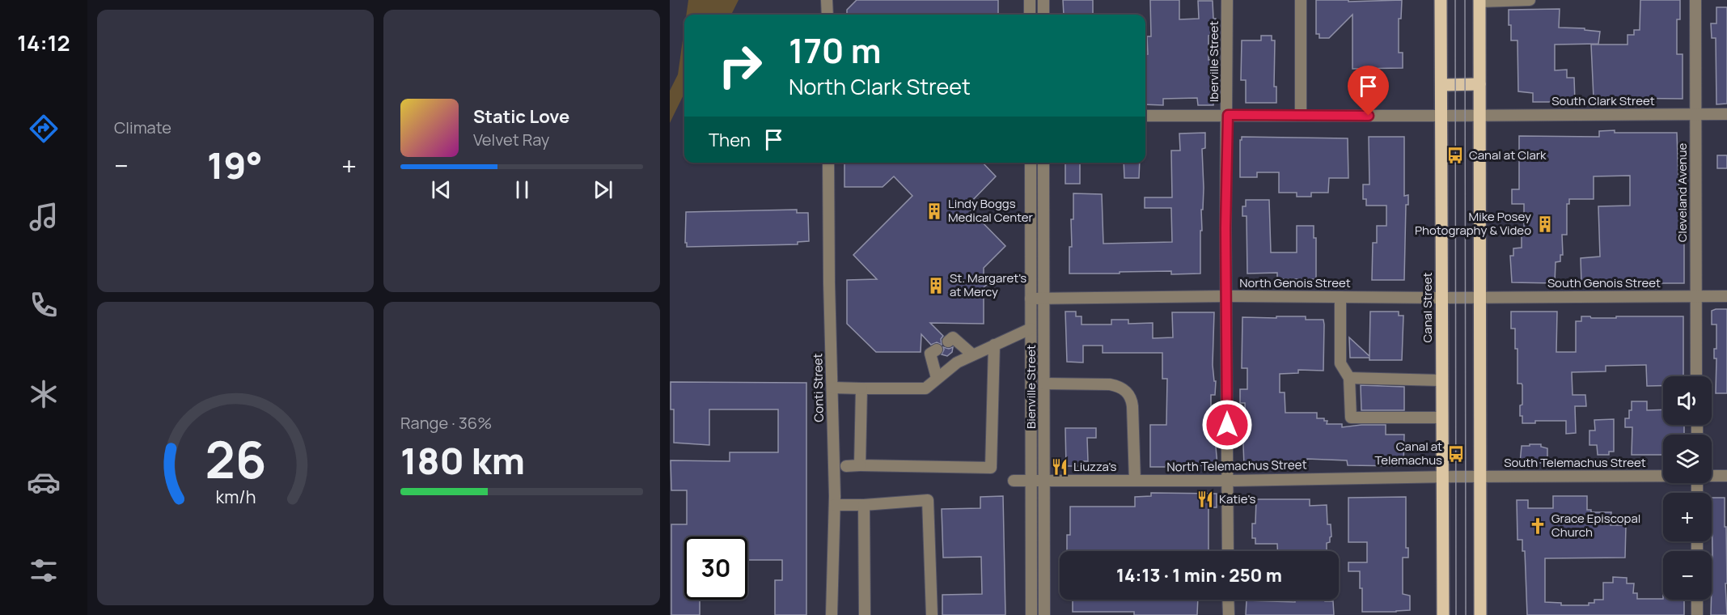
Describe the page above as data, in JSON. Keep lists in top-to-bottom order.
{
  "streets": {
    "main road": ["Canal Street"],
    "street": [
      "Iberville Street",
      "South Clark Street",
      "Cleveland Avenue",
      "North Genois Street",
      "South Genois Street",
      "Bienville Street",
      "Conti Street",
      "South Telemachus Street",
      "North Telemachus Street"
    ]
  },
  "crossings": [
    ["Iberville Street", "South Clark Street"],
    ["Iberville Street", "North Genois Street"],
    ["Iberville Street", "North Telemachus Street"],
    ["South Clark Street", "Cleveland Avenue"],
    ["South Clark Street", "Canal Street"],
    ["Cleveland Avenue", "South Genois Street"],
    ["North Genois Street", "South Genois Street"],
    ["North Genois Street", "Canal Street"],
    ["North Genois Street", "Bienville Street"],
    ["South Genois Street", "Canal Street"],
    ["Canal Street", "South Telemachus Street"],
    ["Canal Street", "North Telemachus Street"],
    ["Bienville Street", "North Telemachus Street"],
    ["South Telemachus Street", "North Telemachus Street"]
  ],
  "places": {
    "bus stop": ["Canal at Clark", "Canal at Telemachus"],
    "building": ["Lindy Boggs Medical Center", "Mike Posey Photography & Video", "St. Margaret's at Mercy"],
    "restaurant": ["Liuzza's", "Katie's"],
    "church": ["Grace Episcopal Church"]
  },
  "page": {
    "tabs": "14:12",
    "tile": [
      "Climate",
      ["Range · 36%", "180 km"]
    ],
    "turn": ["170 m", "North Clark Street"],
    "song": ["Static Love", "Velvet Ray"],
    "then": "Then",
    "heat": ["−", "19°", "+"],
    "map_buttons": ["+", "−"],
    "limit": "30",
    "trip": "14:13 · 1 min · 250 m",
    "gauge": ["26", "km/h"]
  }
}
